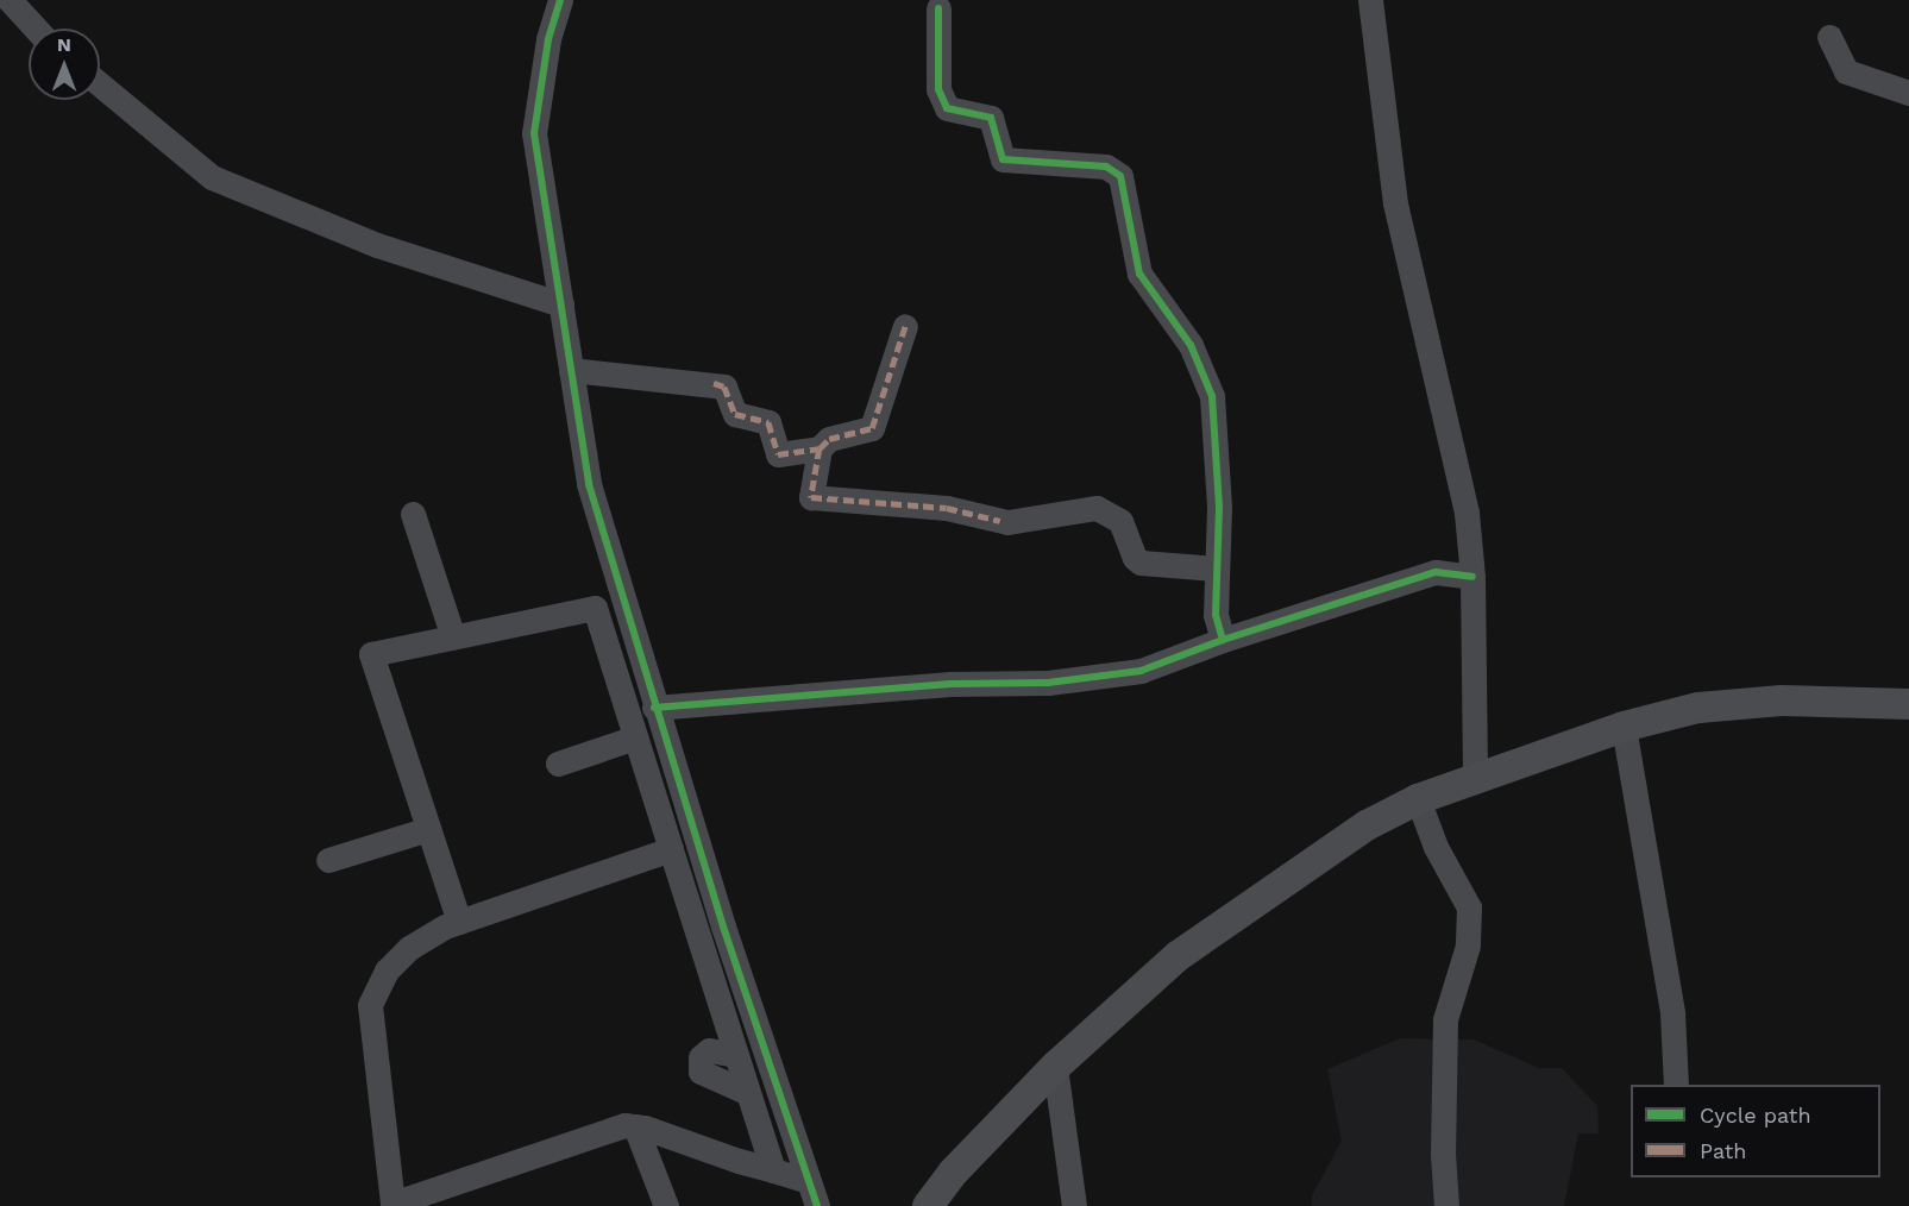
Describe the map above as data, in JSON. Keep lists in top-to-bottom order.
{
  "legend": ["Cycle path", "Path"],
  "north": "top"
}
